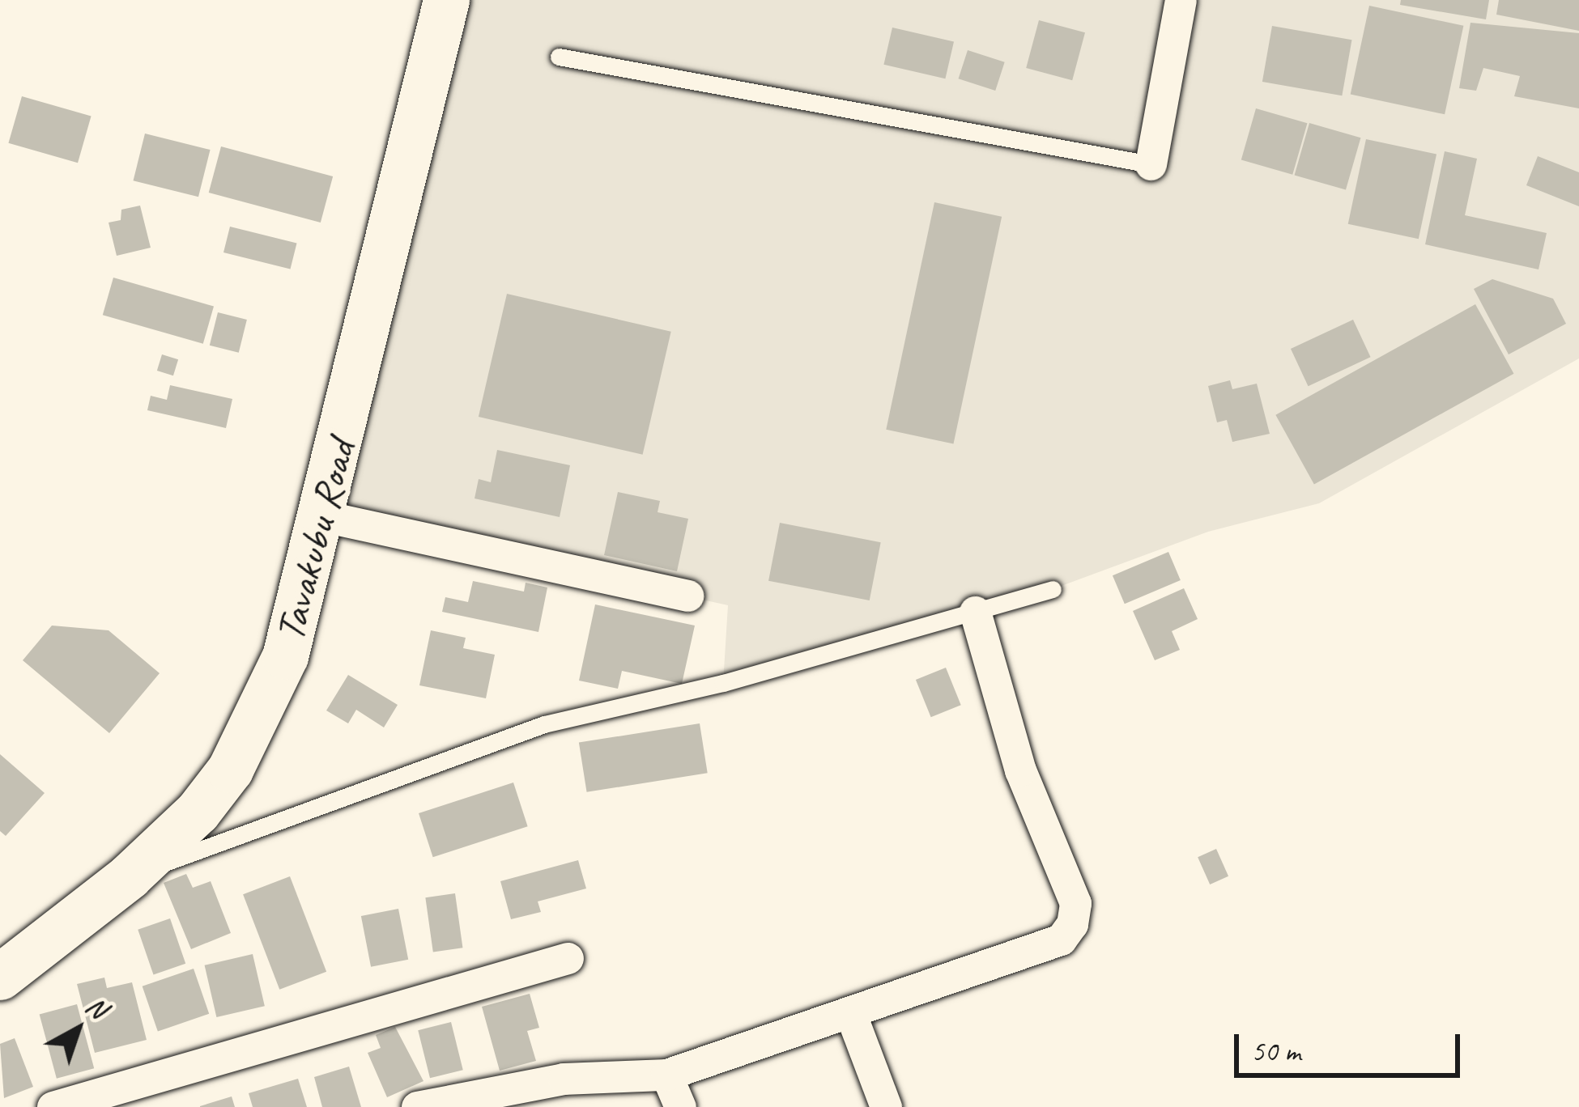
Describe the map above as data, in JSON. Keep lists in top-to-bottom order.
{
  "streets": {
    "main road": ["Tavakubu Road"]
  },
  "scale_bar": "50 m",
  "north": "top right"
}
